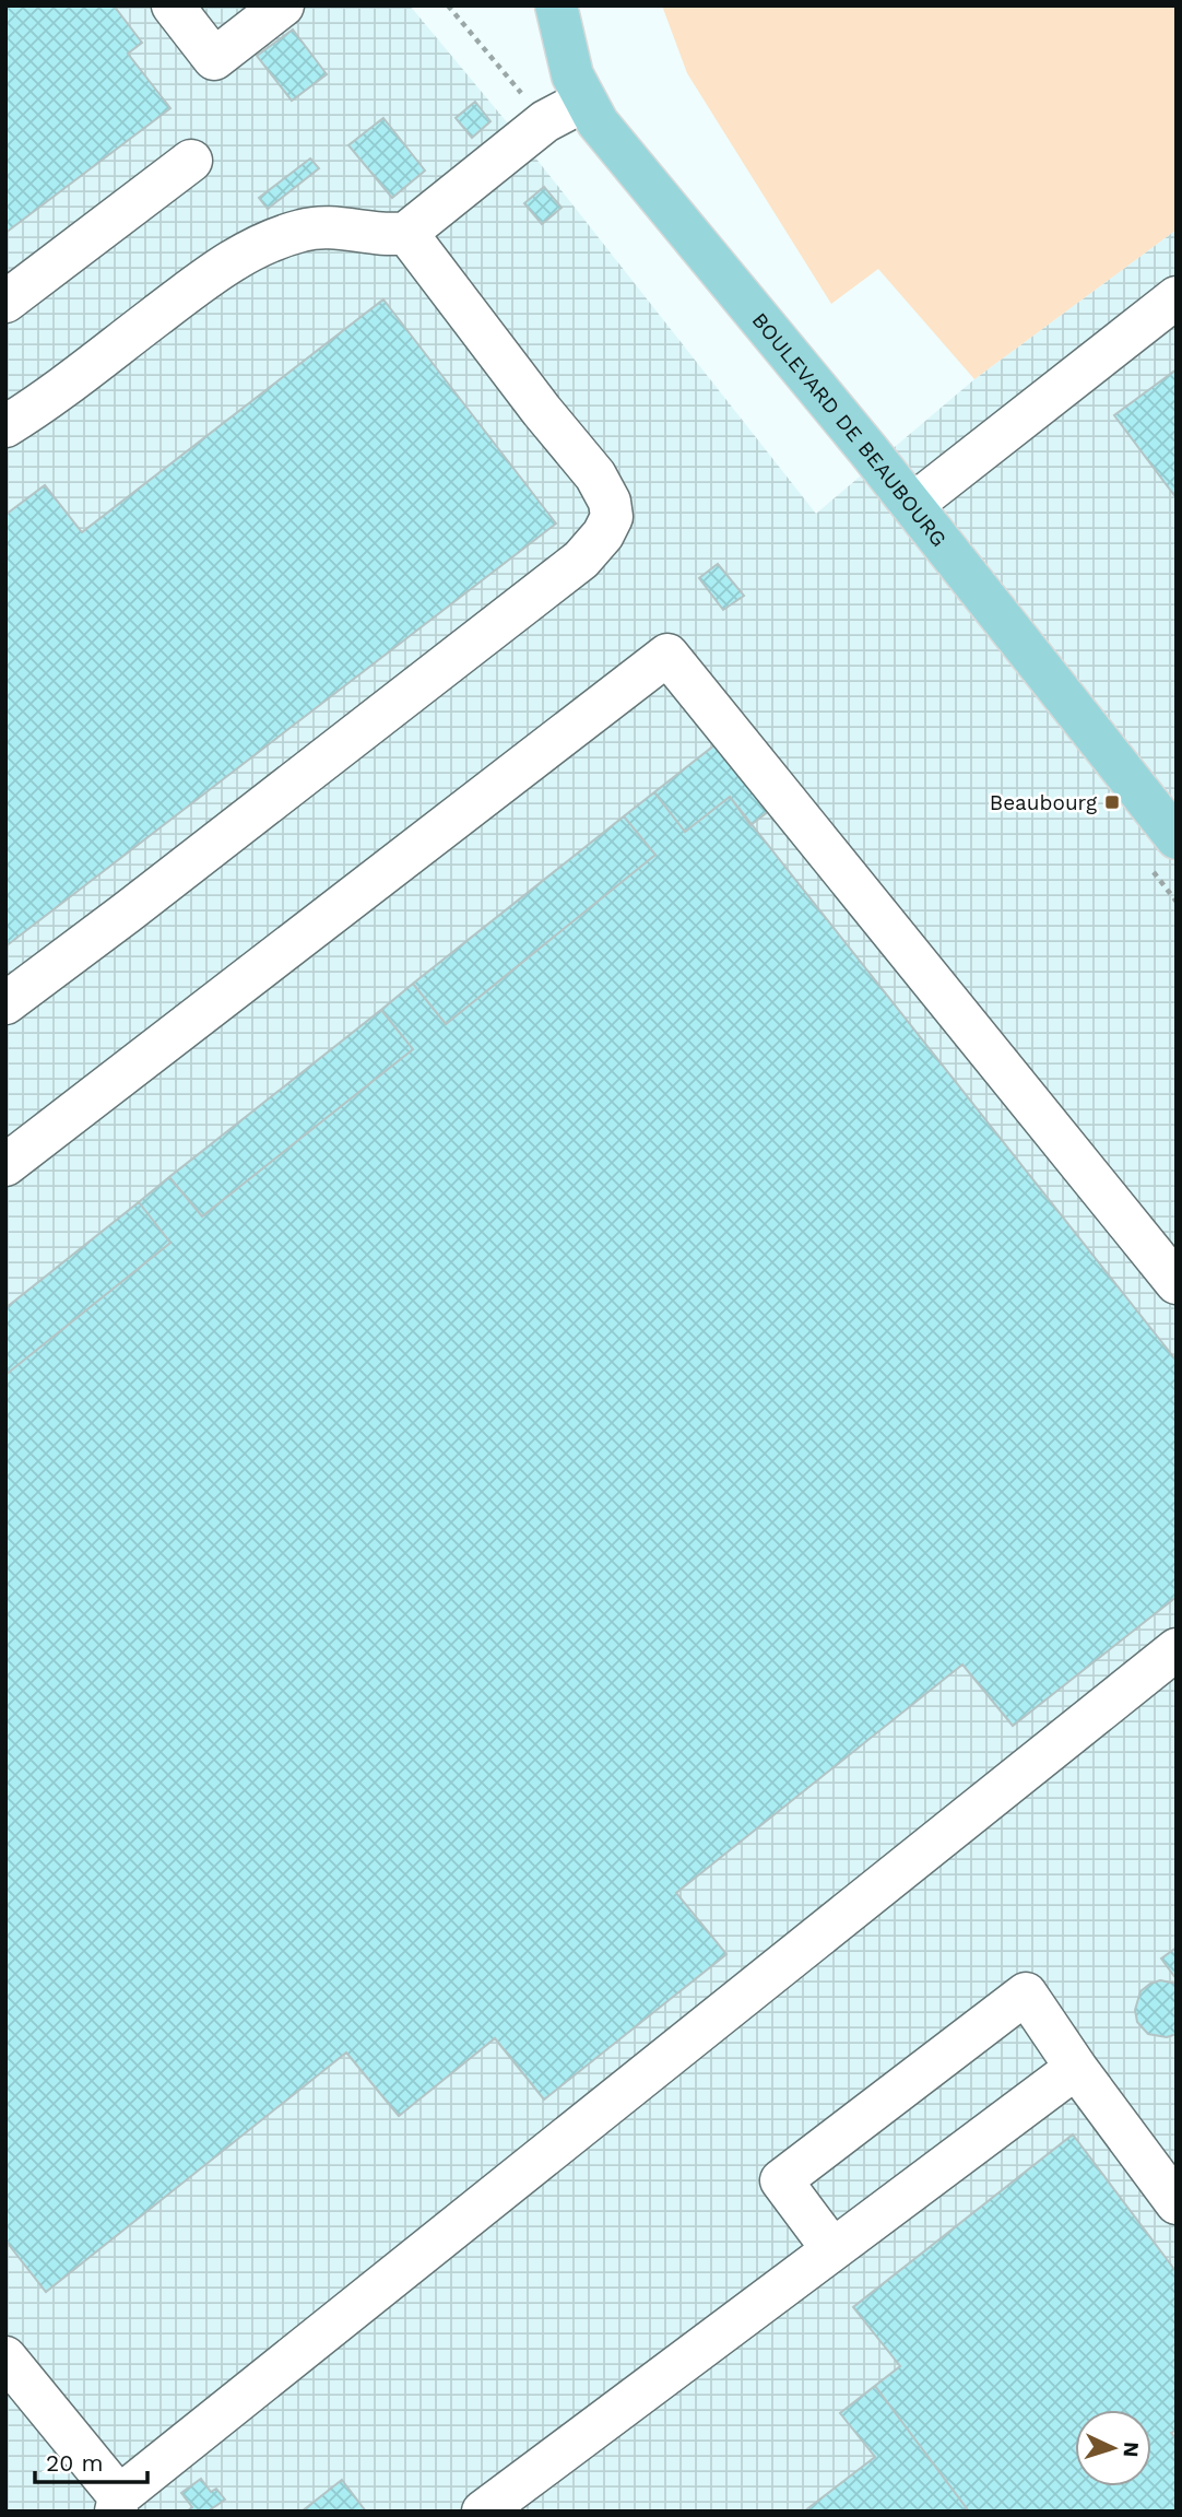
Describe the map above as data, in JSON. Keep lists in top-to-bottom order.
{
  "streets": {
    "main road": ["BOULEVARD DE BEAUBOURG"]
  },
  "places": {
    "transit": ["Beaubourg"]
  },
  "scale_bar": "20 m",
  "north": "right"
}
